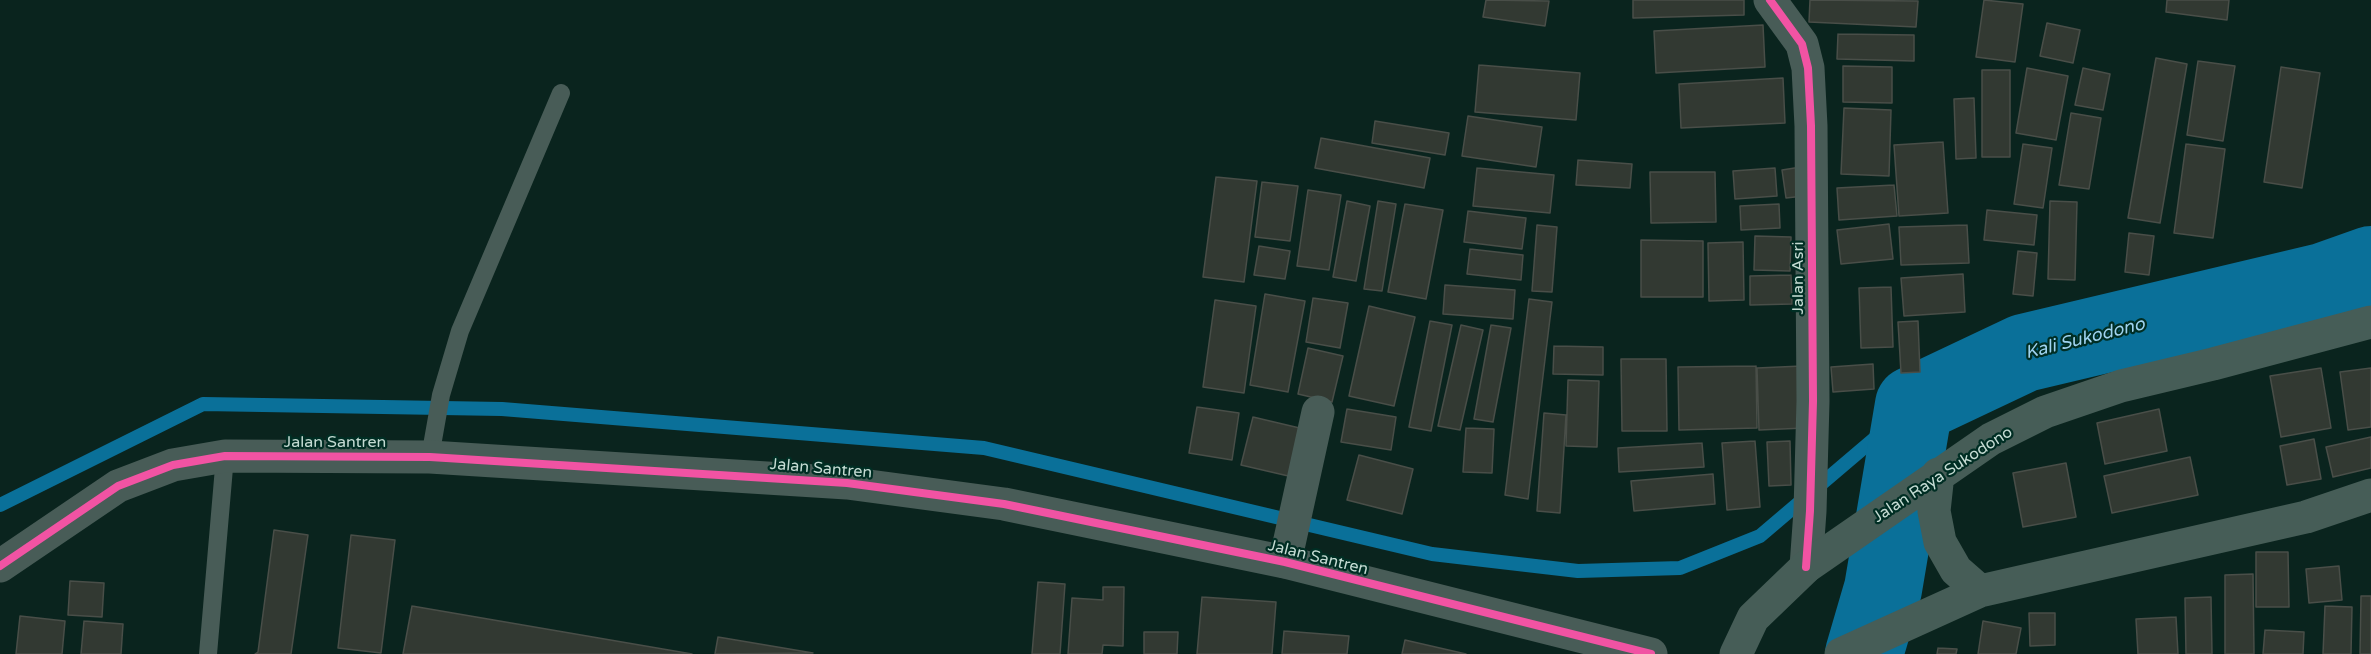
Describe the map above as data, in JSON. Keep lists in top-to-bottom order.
{
  "streets": {
    "main road": ["Jalan Raya Sukodono"],
    "street": ["Jalan Asri", "Jalan Santren"]
  },
  "crossings": [
    ["Jalan Asri", "Jalan Raya Sukodono"]
  ],
  "water": ["Kali Sukodono"]
}
